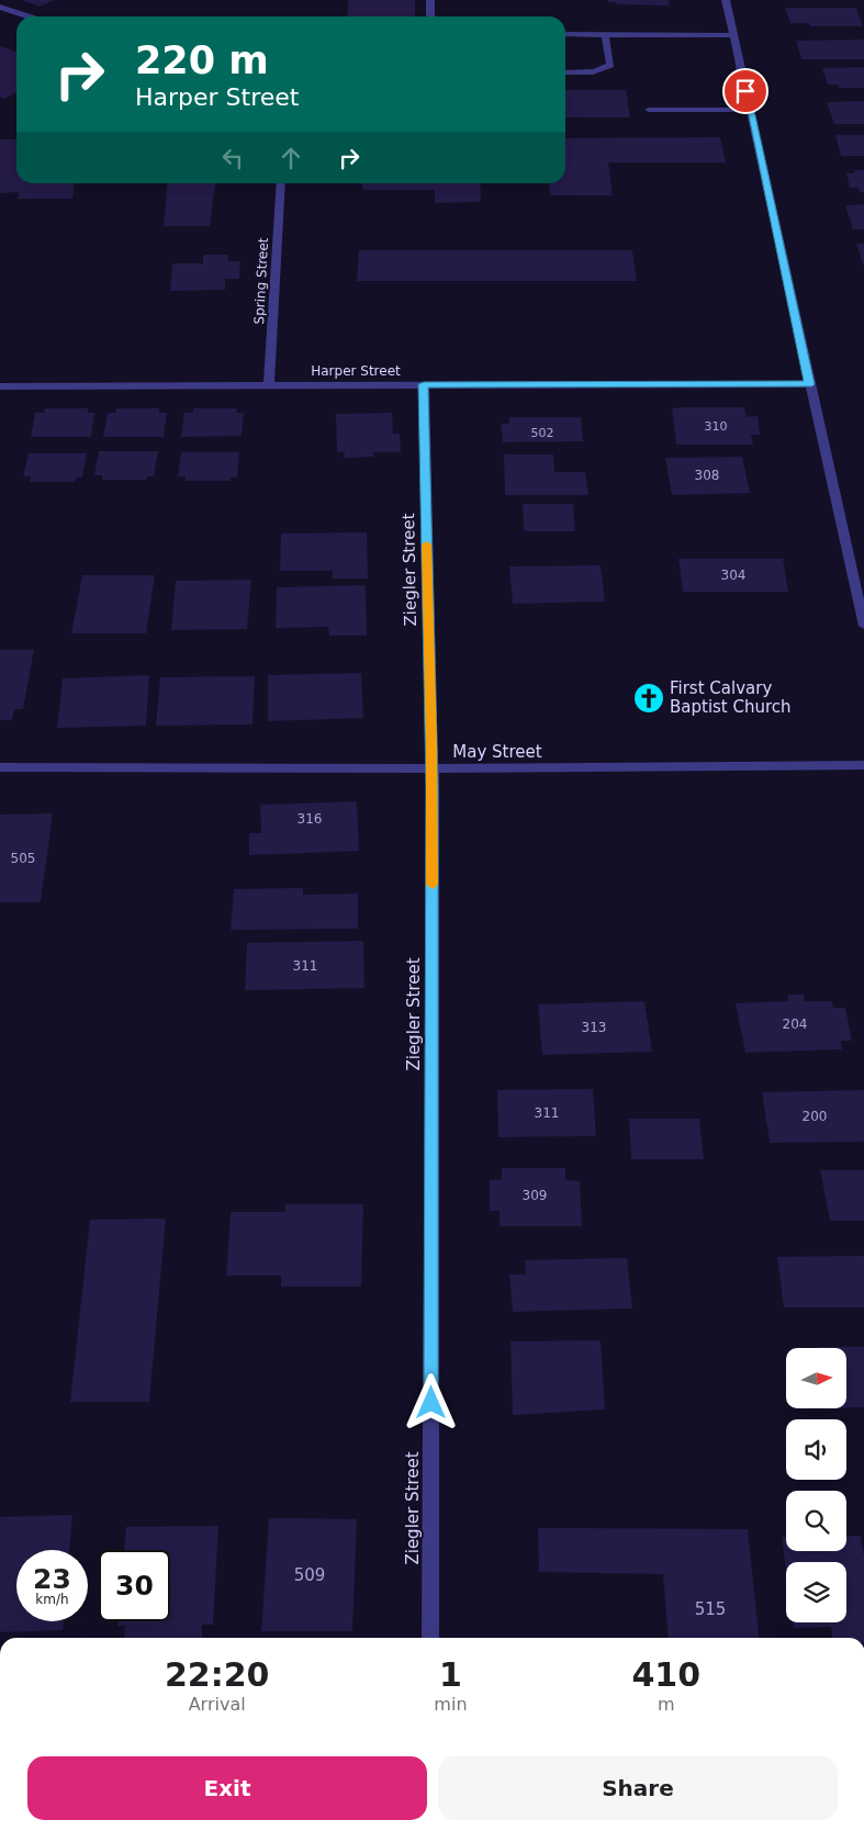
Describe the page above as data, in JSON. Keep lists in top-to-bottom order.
{
  "streets": {
    "street": [
      "Spring Street",
      "Harper Street",
      "Ziegler Street",
      "May Street"
    ]
  },
  "crossings": [
    ["Spring Street", "Harper Street"],
    ["Harper Street", "Ziegler Street"],
    ["Ziegler Street", "May Street"]
  ],
  "places": {
    "church": ["First Calvary Baptist Church"]
  },
  "house_numbers": [
    "310",
    "502",
    "308",
    "304",
    "316",
    "505",
    "311",
    "204",
    "313",
    "311",
    "200",
    "309",
    "509",
    "515"
  ],
  "north": "right",
  "page": {
    "turn": ["220 m", "Harper Street"],
    "speed": "23 km/h",
    "limit": "30",
    "eta": [
      "22:20",
      "Arrival",
      "1",
      "min",
      "410",
      "m"
    ],
    "buttons": ["Exit", "Share"]
  }
}
